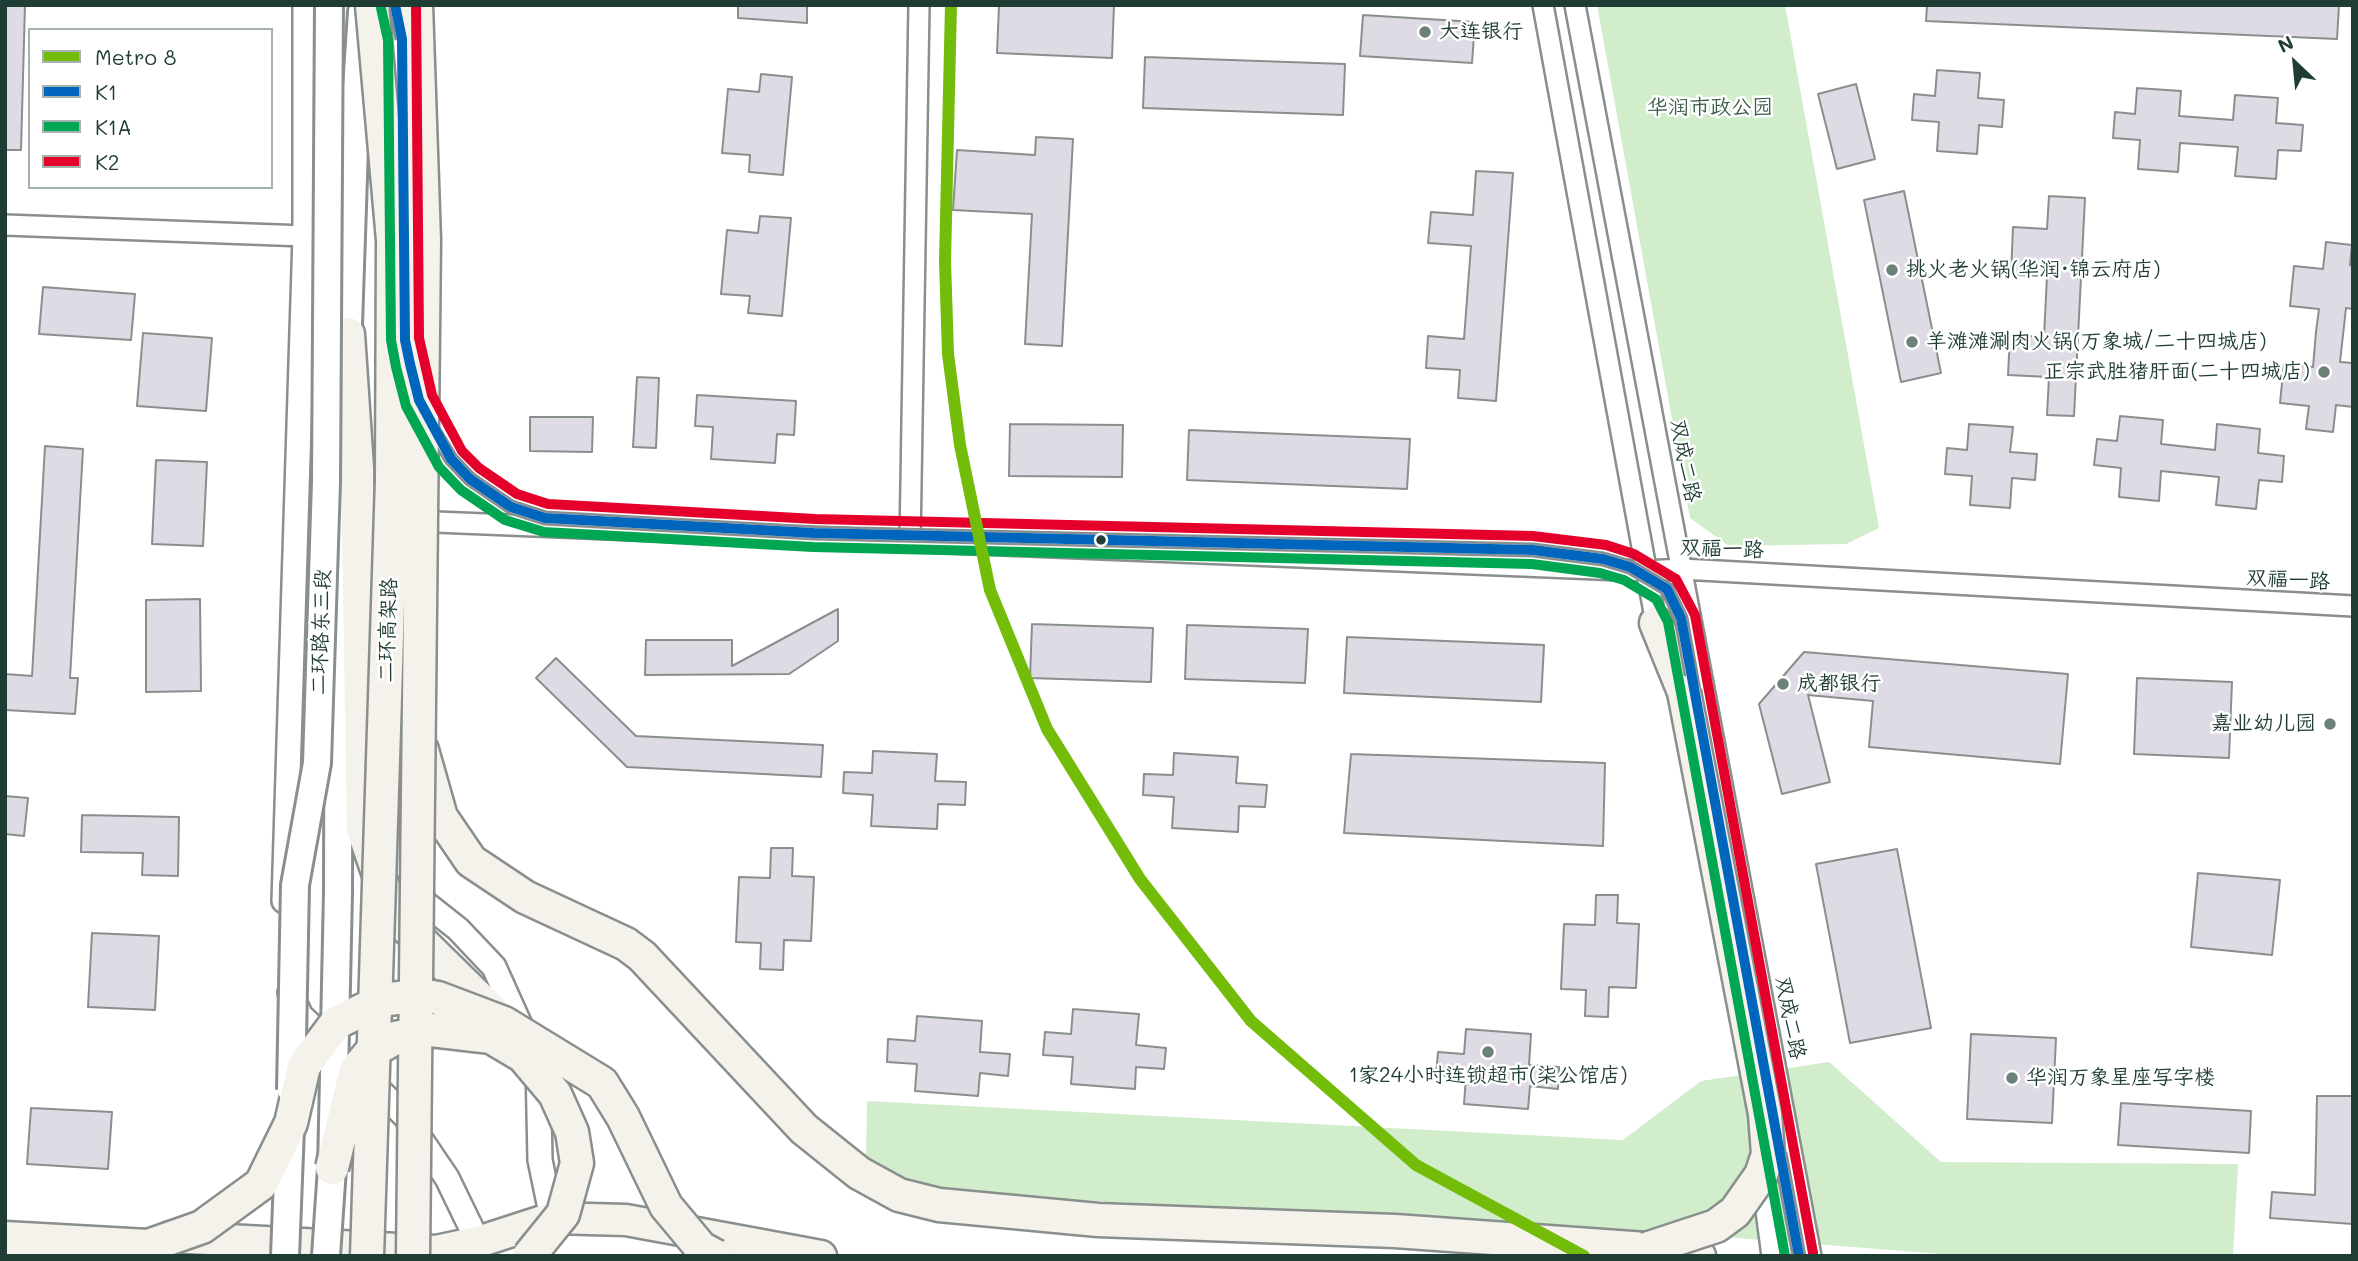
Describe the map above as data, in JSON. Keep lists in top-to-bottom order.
{
  "streets": {
    "highway": ["二环高架路"],
    "main road": ["二环路东三段"],
    "street": ["双成二路", "双福一路"]
  },
  "crossings": [
    ["双成二路", "双福一路"]
  ],
  "parks": ["华润市政公园"],
  "places": [
    "大连银行",
    "挑火老火锅(华润·锦云府店)",
    "羊滩滩涮肉火锅(万象城/二十四城店)",
    "正宗武胜猪肝面(二十四城店)",
    "成都银行",
    "嘉业幼儿园",
    "1家24小时连锁超市(柒公馆店)",
    "华润万象星座写字楼"
  ],
  "lines": [
    "metro line 8",
    "transit line K1",
    "transit line K2",
    "transit line K1A"
  ],
  "legend": [
    "Metro 8",
    "K1",
    "K1A",
    "K2"
  ],
  "north": "top left"
}
